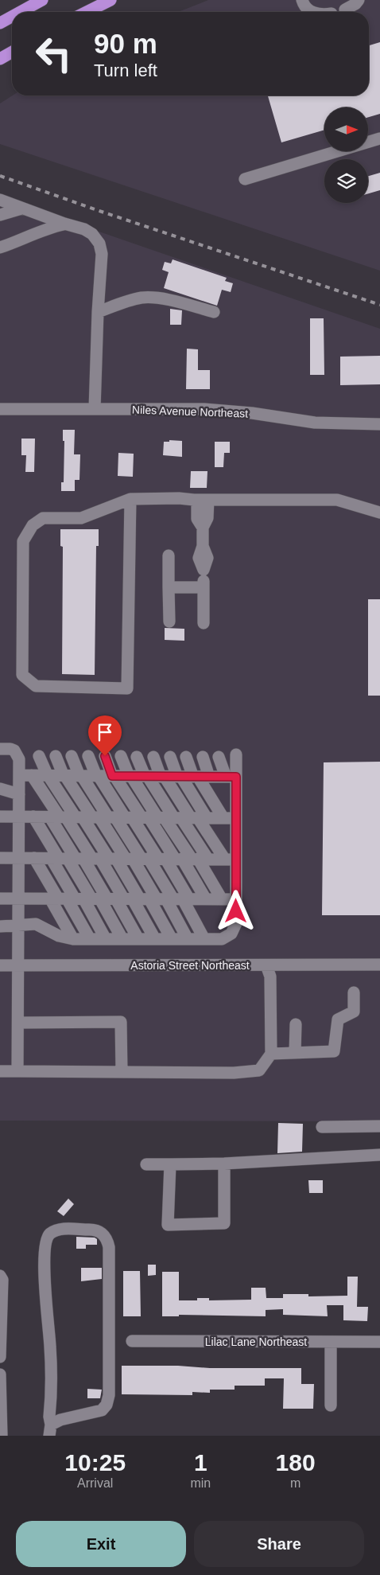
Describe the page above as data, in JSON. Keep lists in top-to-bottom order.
{
  "streets": {
    "street": ["Niles Avenue Northeast", "Astoria Street Northeast", "Lilac Lane Northeast"]
  },
  "north": "right",
  "page": {
    "turn": ["90 m", "Turn left"],
    "eta": [
      "10:25",
      "Arrival",
      "1",
      "min",
      "180",
      "m"
    ],
    "buttons": ["Exit", "Share"]
  }
}
